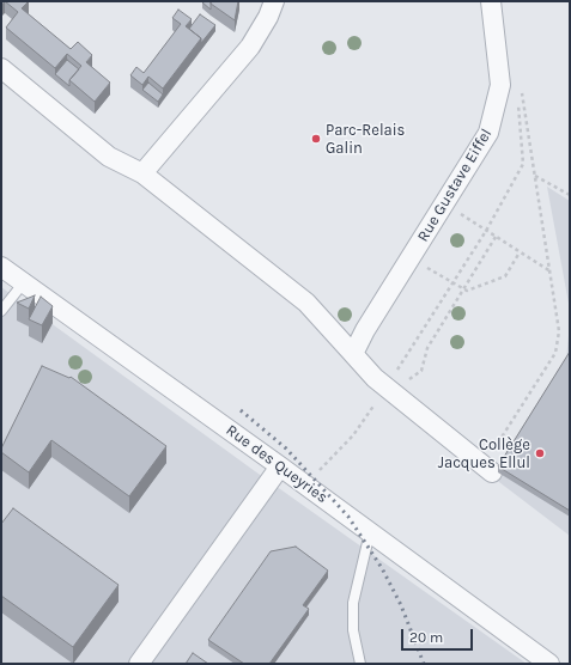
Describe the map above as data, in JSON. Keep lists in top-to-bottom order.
{
  "streets": {
    "street": ["Rue Gustave Eiffel", "Rue des Queyries"]
  },
  "places": ["Parc-Relais Galin", "Collège Jacques Ellul"],
  "scale_bar": "20 m"
}
